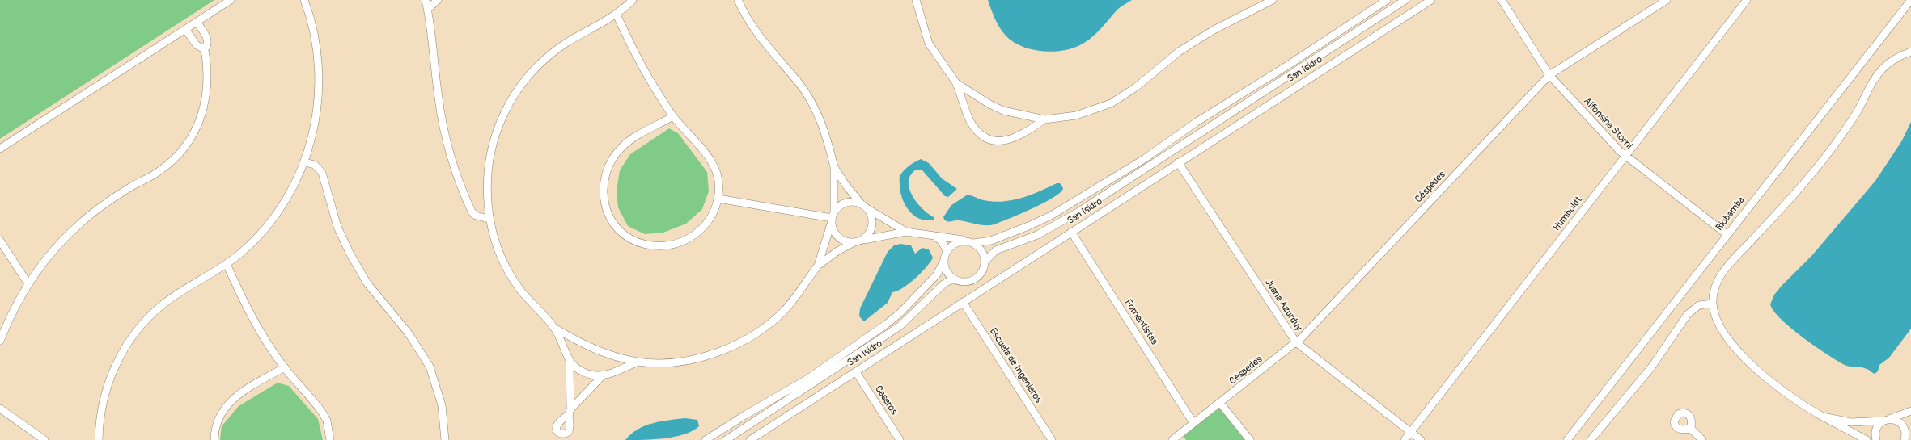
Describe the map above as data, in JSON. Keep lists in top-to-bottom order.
{
  "streets": {
    "street": [
      "San Isidro",
      "Alfonsina Storni",
      "Céspedes",
      "Humboldt",
      "Riobamba",
      "Juana Azurduy",
      "Fomentistas",
      "Escuela de Ingenieros",
      "Caseros"
    ]
  },
  "crossings": [
    ["San Isidro", "Juana Azurduy"],
    ["San Isidro", "Fomentistas"],
    ["San Isidro", "Escuela de Ingenieros"],
    ["San Isidro", "Caseros"],
    ["Alfonsina Storni", "Céspedes"],
    ["Alfonsina Storni", "Humboldt"],
    ["Alfonsina Storni", "Riobamba"],
    ["Céspedes", "Juana Azurduy"],
    ["Céspedes", "Fomentistas"],
    ["Humboldt", "Juana Azurduy"]
  ]
}
